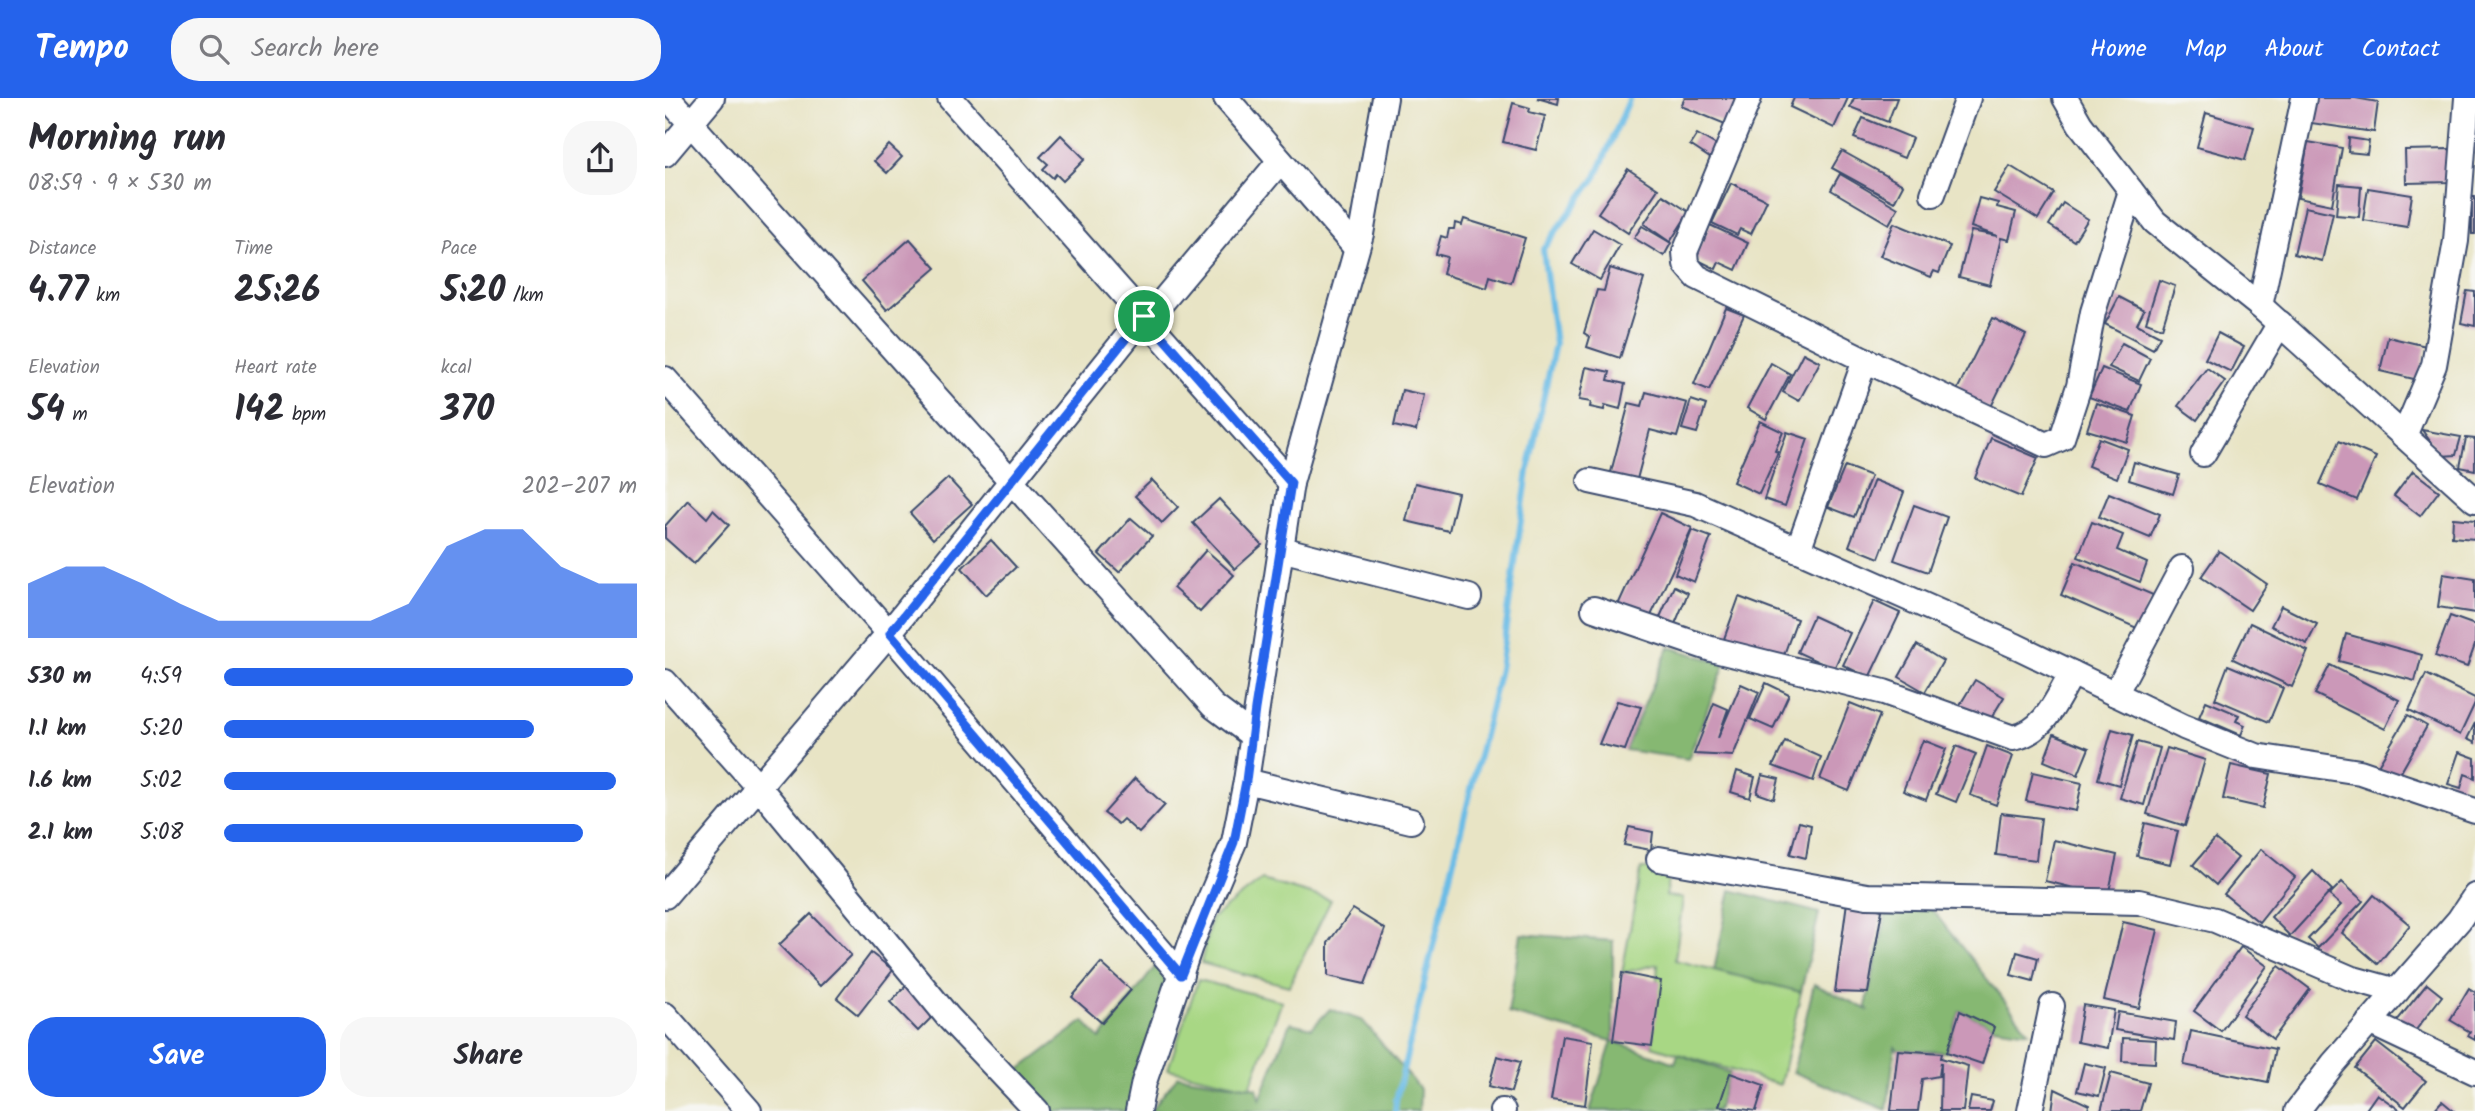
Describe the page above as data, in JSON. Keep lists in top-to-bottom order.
{
  "page": {
    "header": "Tempo",
    "search": "Search here",
    "nav": [
      "Home",
      "Map",
      "About",
      "Contact"
    ],
    "heading": ["Morning run", "08:59 · 9 × 530 m"],
    "stats": [
      ["Distance", "4.77 km"],
      ["Time", "25:26"],
      ["Pace", "5:20 /km"],
      ["Elevation", "54 m"],
      ["Heart rate", "142 bpm"],
      ["kcal", "370"]
    ],
    "chart": ["Elevation", "202–207 m"],
    "list": [
      {
        "name": "530 m",
        "note": "4:59"
      },
      {
        "name": "1.1 km",
        "note": "5:20"
      },
      {
        "name": "1.6 km",
        "note": "5:02"
      },
      {
        "name": "2.1 km",
        "note": "5:08"
      }
    ],
    "buttons": ["Save", "Share"]
  }
}
